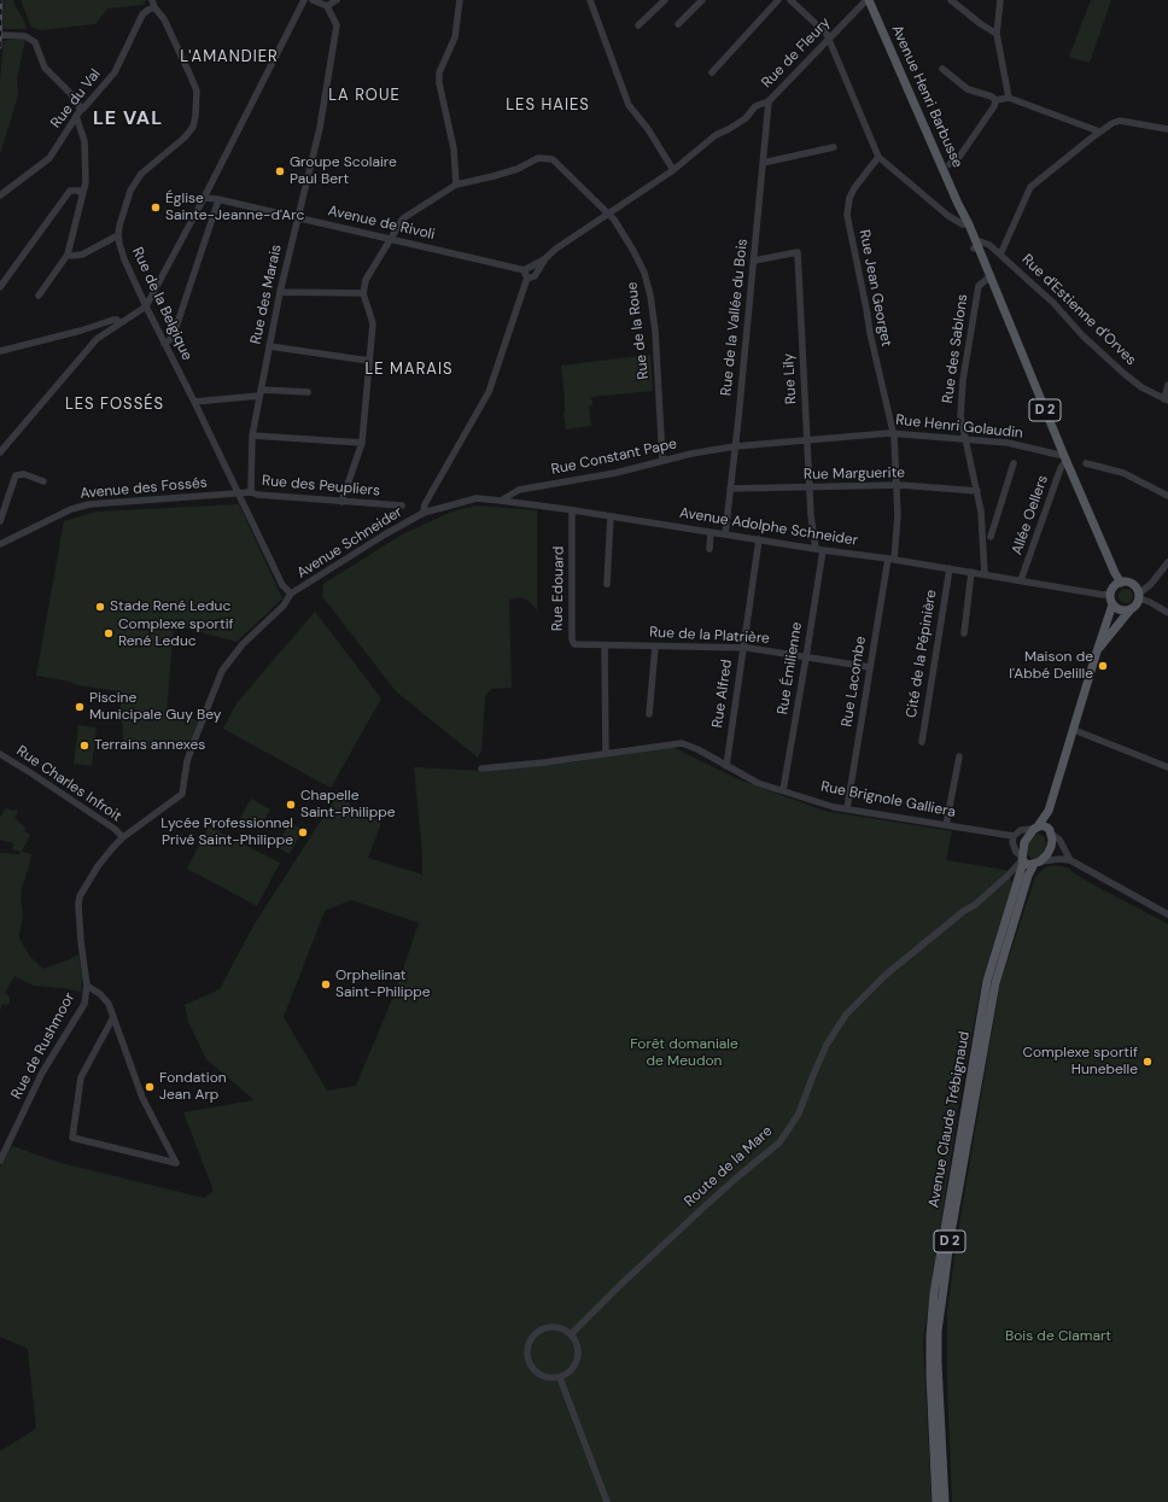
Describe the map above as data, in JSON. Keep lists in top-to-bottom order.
{
  "streets": {
    "main road": ["Avenue Henri Barbusse", "D 2", "Avenue Claude Trébignaud"],
    "street": [
      "Rue de Fleury",
      "Rue du Val",
      "Avenue de Rivoli",
      "Rue Jean Georget",
      "Rue des Marais",
      "Rue de la Belgique",
      "Rue d'Estienne d'Orves",
      "Rue de la Vallée du Bois",
      "Rue de la Roue",
      "Rue des Sablons",
      "Rue Lily",
      "Rue Henri Golaudin",
      "Rue Constant Pape",
      "Rue Marguerite",
      "Rue des Peupliers",
      "Avenue des Fossés",
      "Allée Oellers",
      "Avenue Adolphe Schneider",
      "Avenue Schneider",
      "Rue Edouard",
      "Rue de la Platrière",
      "Cité de la Pépinière",
      "Rue Émilienne",
      "Rue Lacombe",
      "Rue Alfred",
      "Rue Charles Infroit",
      "Rue Brignole Galliera",
      "Rue de Rushmoor",
      "Route de la Mare"
    ]
  },
  "crossings": [
    ["Rue de Fleury", "Avenue Henri Barbusse"],
    ["Rue de Fleury", "Avenue de Rivoli"],
    ["Rue de Fleury", "Rue de la Vallée du Bois"],
    ["Rue de Fleury", "Rue de la Roue"],
    ["Avenue Henri Barbusse", "Rue d'Estienne d'Orves"],
    ["Avenue Henri Barbusse", "Rue des Sablons"],
    ["Avenue Henri Barbusse", "Rue Henri Golaudin"],
    ["Avenue Henri Barbusse", "Allée Oellers"],
    ["Avenue Henri Barbusse", "Avenue Adolphe Schneider"],
    ["Rue du Val", "Rue de la Belgique"],
    ["Avenue de Rivoli", "Rue des Marais"],
    ["Avenue de Rivoli", "Rue de la Roue"],
    ["Rue Jean Georget", "Rue Henri Golaudin"],
    ["Rue Jean Georget", "Rue Marguerite"],
    ["Rue Jean Georget", "Rue Lacombe"],
    ["Rue des Marais", "Rue des Peupliers"],
    ["Rue de la Belgique", "Rue des Peupliers"],
    ["Rue de la Belgique", "Avenue des Fossés"],
    ["Rue de la Belgique", "Avenue Schneider"],
    ["Rue de la Vallée du Bois", "Rue Lily"],
    ["Rue de la Vallée du Bois", "Rue Henri Golaudin"],
    ["Rue de la Vallée du Bois", "Rue Constant Pape"],
    ["Rue de la Vallée du Bois", "Rue Marguerite"],
    ["Rue de la Vallée du Bois", "Avenue Adolphe Schneider"],
    ["Rue de la Roue", "Rue Constant Pape"],
    ["Rue des Sablons", "Rue Henri Golaudin"],
    ["Rue des Sablons", "Rue Marguerite"],
    ["Rue des Sablons", "Avenue Adolphe Schneider"],
    ["Rue Lily", "Rue Henri Golaudin"],
    ["Rue Lily", "Rue Marguerite"],
    ["Rue Lily", "Avenue Adolphe Schneider"],
    ["Rue Lily", "Rue Émilienne"],
    ["Rue Henri Golaudin", "Rue Constant Pape"],
    ["Rue Henri Golaudin", "Allée Oellers"],
    ["Rue Constant Pape", "Avenue Adolphe Schneider"],
    ["Rue Marguerite", "Rue Lacombe"],
    ["Rue des Peupliers", "Avenue des Fossés"],
    ["Allée Oellers", "Avenue Adolphe Schneider"],
    ["Avenue Adolphe Schneider", "Avenue Schneider"],
    ["Avenue Adolphe Schneider", "Rue Edouard"],
    ["Avenue Adolphe Schneider", "Cité de la Pépinière"],
    ["Avenue Adolphe Schneider", "Rue Émilienne"],
    ["Avenue Adolphe Schneider", "Rue Lacombe"],
    ["Avenue Adolphe Schneider", "Rue Alfred"],
    ["Avenue Schneider", "Rue Charles Infroit"],
    ["Avenue Schneider", "Rue de Rushmoor"],
    ["Rue Edouard", "Rue de la Platrière"],
    ["Rue de la Platrière", "Rue Émilienne"],
    ["Rue de la Platrière", "Rue Lacombe"],
    ["Rue de la Platrière", "Rue Alfred"],
    ["Rue Émilienne", "Rue Brignole Galliera"],
    ["Rue Lacombe", "Rue Brignole Galliera"],
    ["Rue Alfred", "Rue Brignole Galliera"],
    ["Rue Charles Infroit", "Rue de Rushmoor"],
    ["Avenue Claude Trébignaud", "Route de la Mare"]
  ],
  "districts": [
    "L'AMANDIER",
    "LA ROUE",
    "LES HAIES",
    "LE VAL",
    "LE MARAIS",
    "LES FOSSÉS"
  ],
  "parks": ["Forêt domaniale de Meudon", "Bois de Clamart"],
  "places": [
    "Groupe Scolaire Paul Bert",
    "Église Sainte-Jeanne-d'Arc",
    "Stade René Leduc",
    "Complexe sportif René Leduc",
    "Maison de l'Abbé Delille",
    "Piscine Municipale Guy Bey",
    "Terrains annexes",
    "Chapelle Saint-Philippe",
    "Lycée Professionnel Privé Saint-Philippe",
    "Orphelinat Saint-Philippe",
    "Complexe sportif Hunebelle",
    "Fondation Jean Arp"
  ]
}
